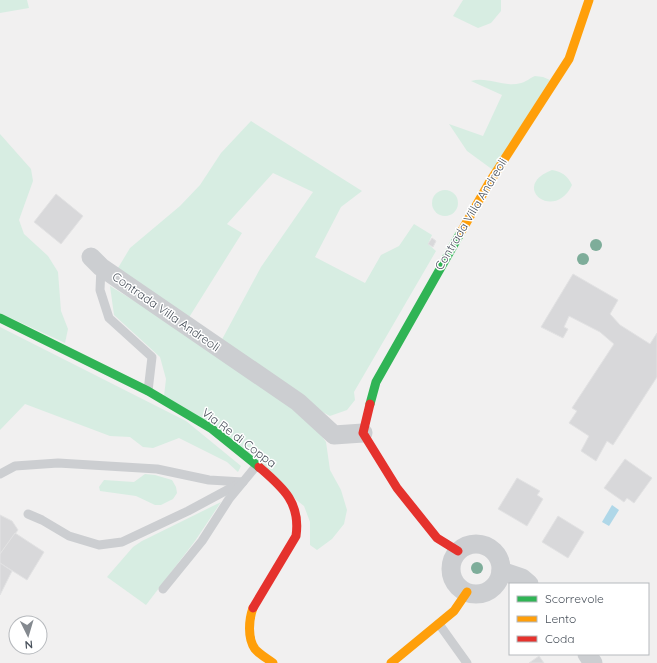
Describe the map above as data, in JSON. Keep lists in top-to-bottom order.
{
  "streets": {
    "street": ["Contrada Villa Andreoli", "Via Re di Coppa"]
  },
  "legend": ["Scorrevole", "Lento", "Coda"],
  "north": "bottom"
}
